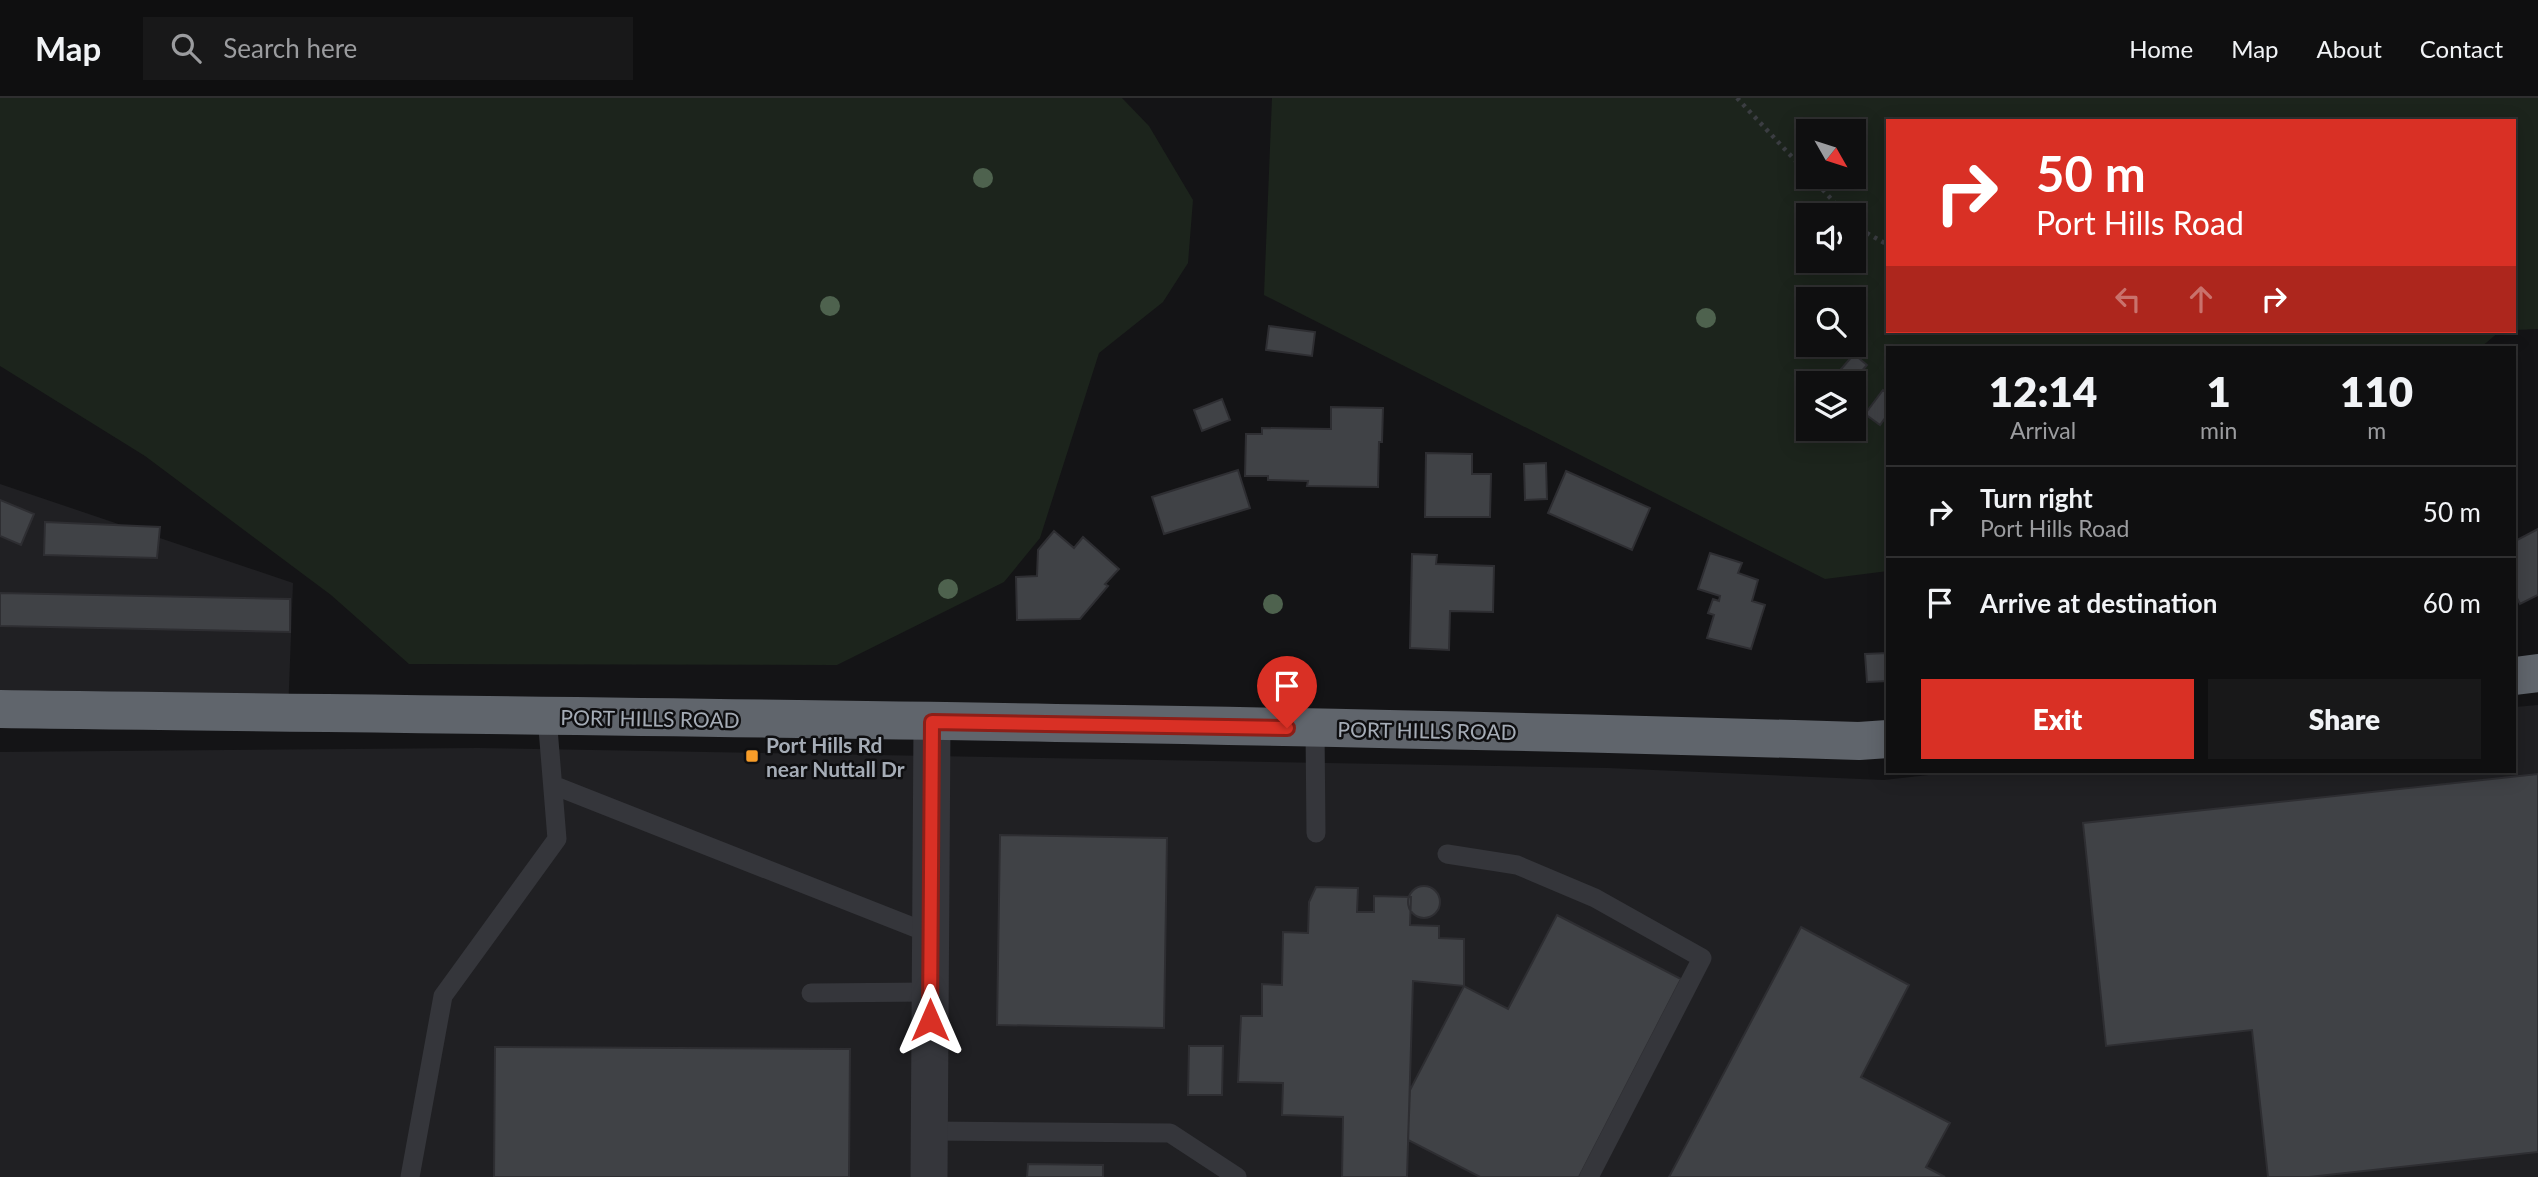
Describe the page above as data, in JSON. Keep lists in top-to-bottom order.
{
  "streets": {
    "highway": ["PORT HILLS ROAD"]
  },
  "places": {
    "transit": ["Port Hills Rd near Nuttall Dr"]
  },
  "north": "bottom right",
  "page": {
    "header": "Map",
    "search": "Search here",
    "nav": [
      "Home",
      "Map",
      "About",
      "Contact"
    ],
    "turn": ["50 m", "Port Hills Road"],
    "eta": [
      "12:14",
      "Arrival",
      "1",
      "min",
      "110",
      "m"
    ],
    "list": [
      {
        "name": "Turn right",
        "note": "Port Hills Road",
        "value": "50 m"
      },
      {
        "name": "Arrive at destination",
        "value": "60 m"
      }
    ],
    "buttons": ["Exit", "Share"]
  }
}
